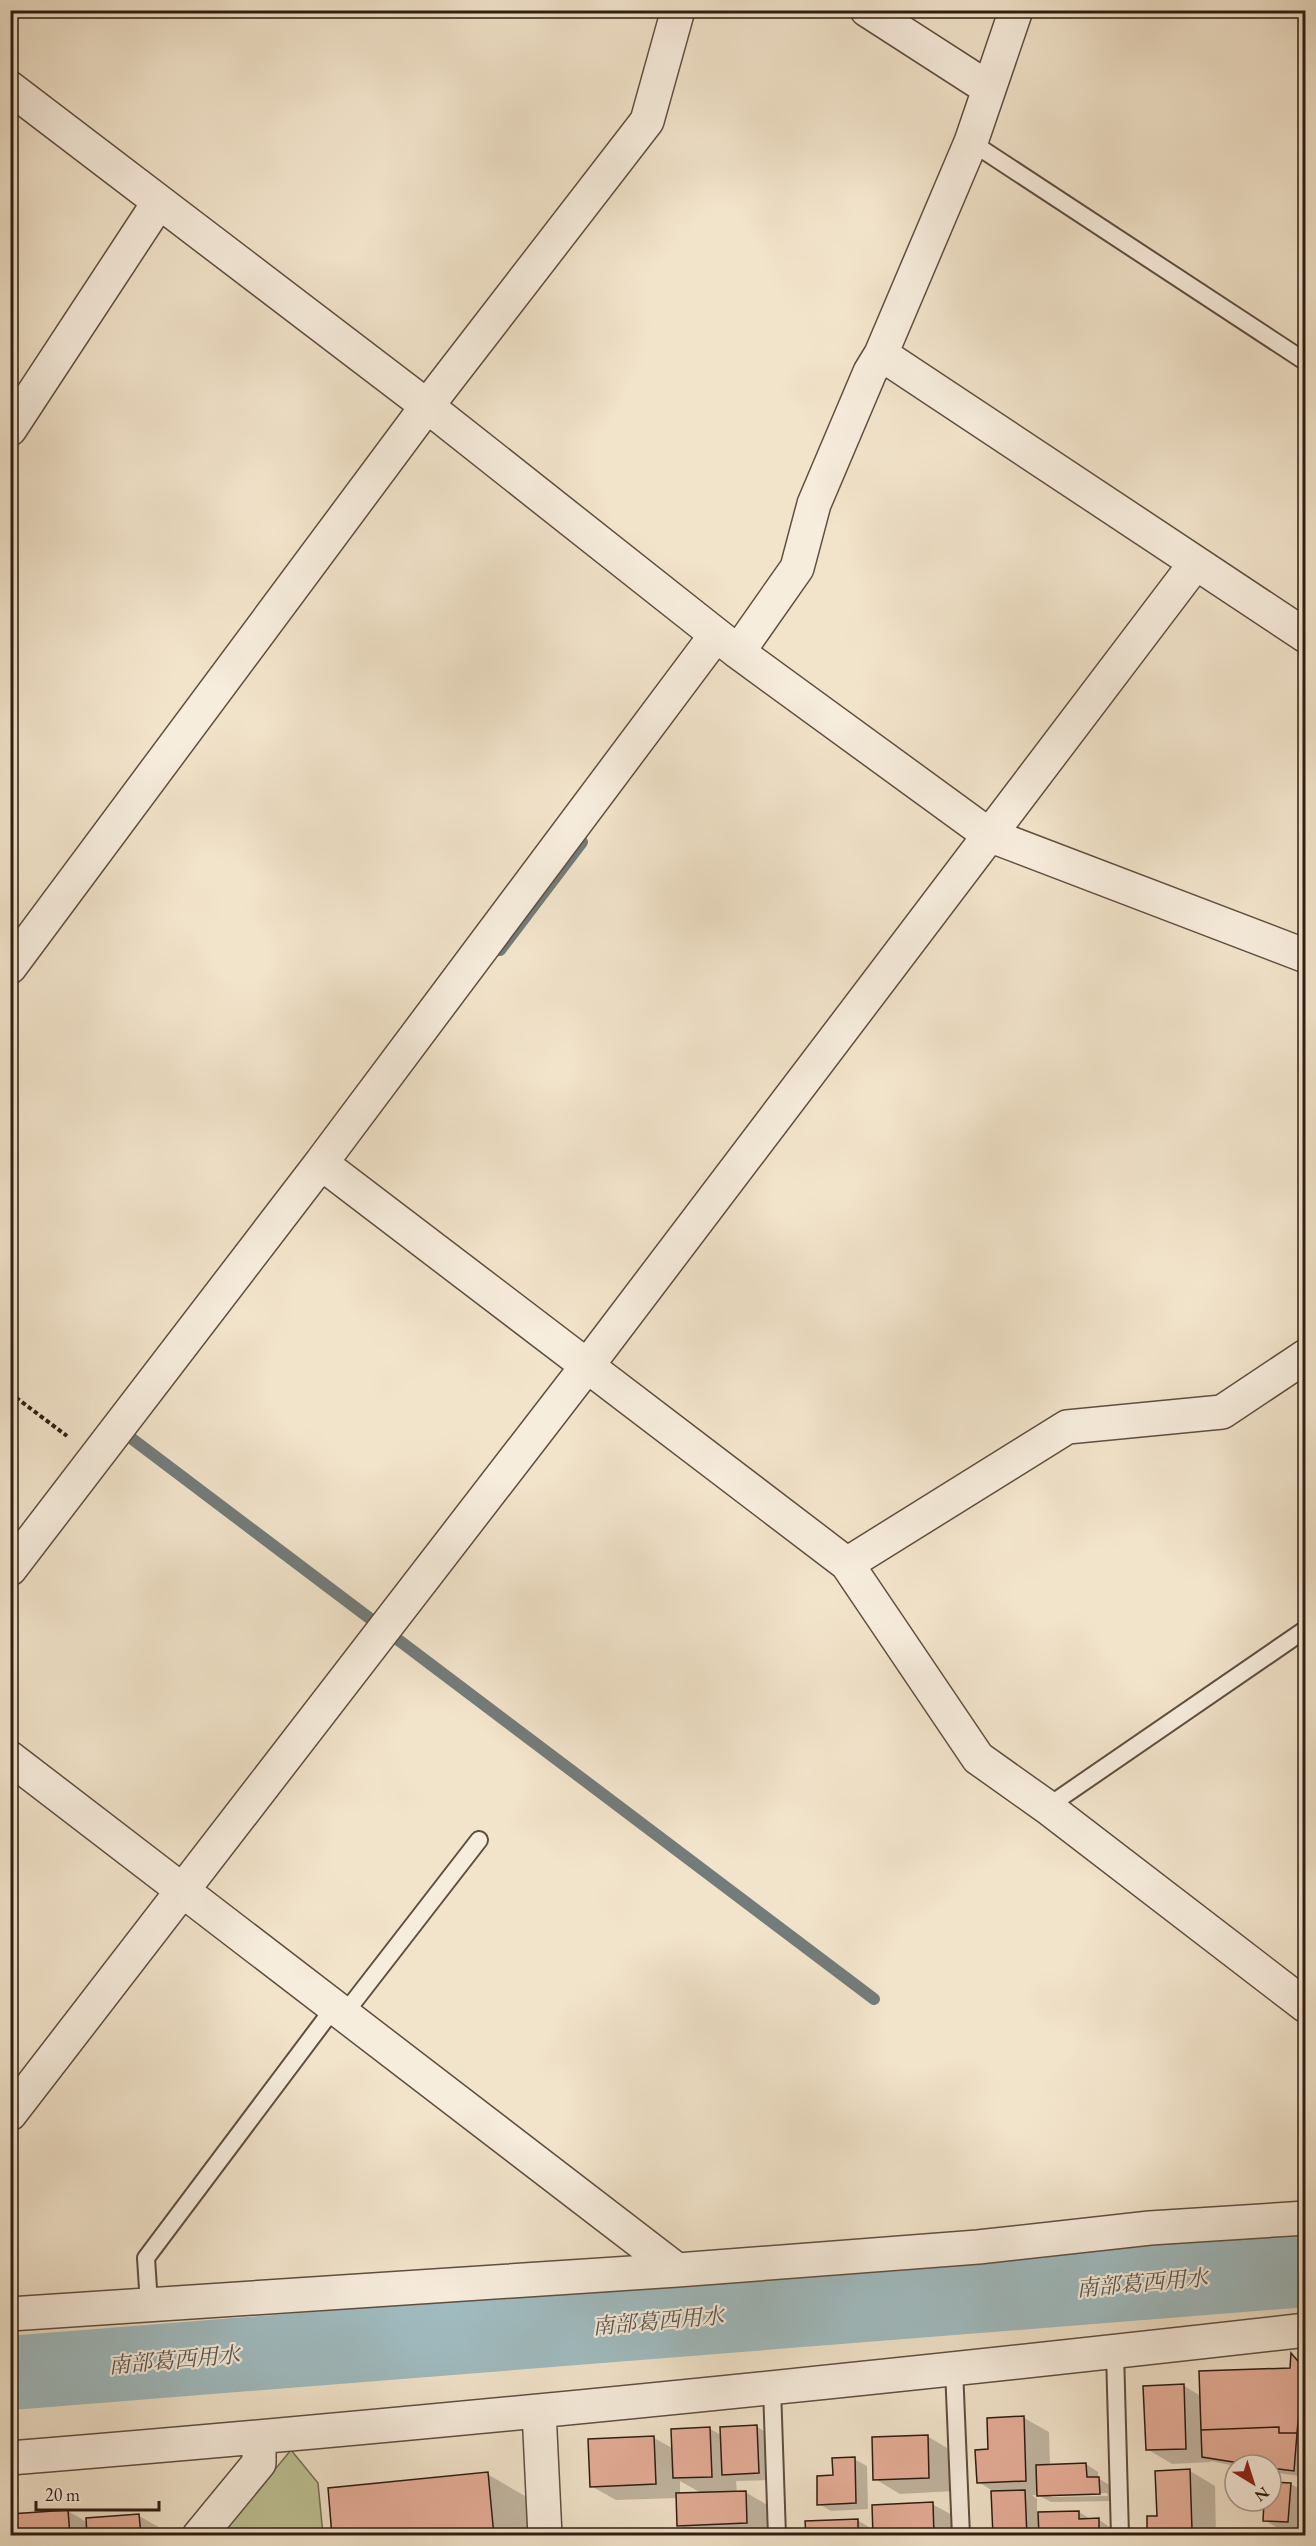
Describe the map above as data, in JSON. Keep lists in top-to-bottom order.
{
  "water": ["南部葛西用水"],
  "scale_bar": "20 m",
  "north": "bottom right"
}
